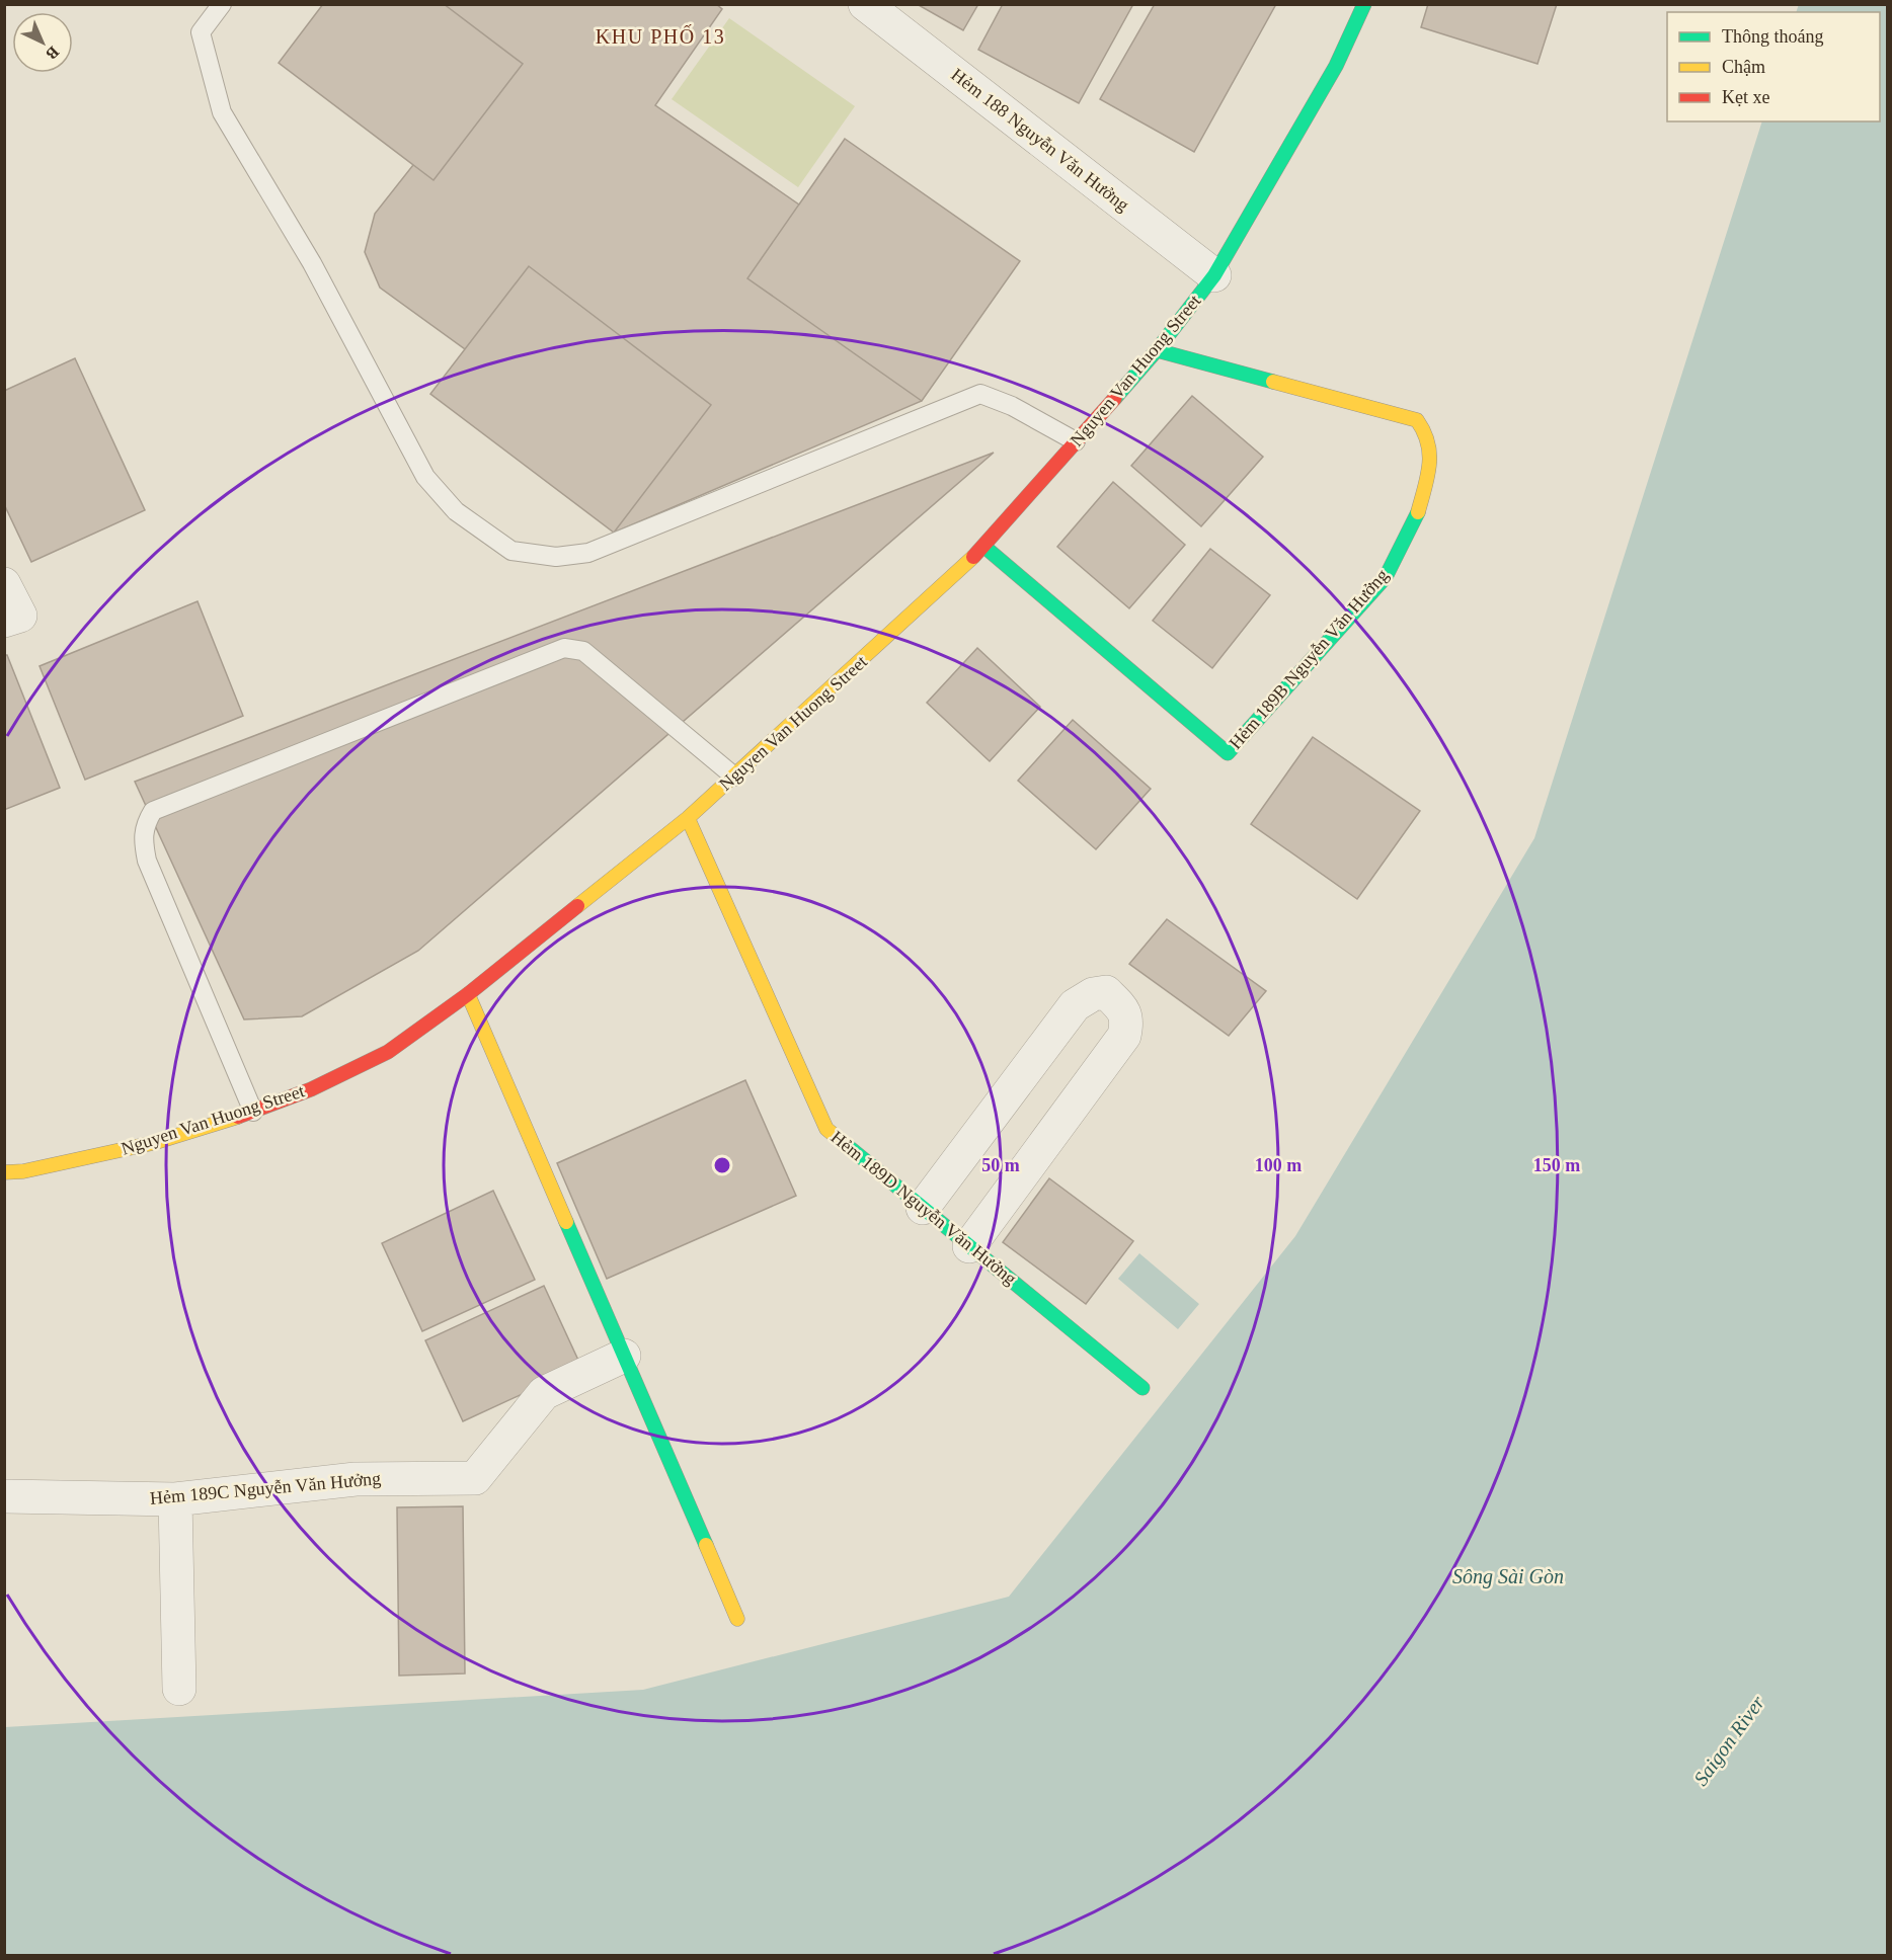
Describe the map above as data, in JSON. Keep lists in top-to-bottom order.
{
  "streets": {
    "street": [
      "Hẻm 188 Nguyễn Văn Hưởng",
      "Nguyen Van Huong Street",
      "Hẻm 189B Nguyễn Văn Hưởng",
      "Hẻm 189D Nguyễn Văn Hưởng",
      "Hẻm 189C Nguyễn Văn Hưởng"
    ]
  },
  "crossings": [
    ["Hẻm 188 Nguyễn Văn Hưởng", "Nguyen Van Huong Street"],
    ["Nguyen Van Huong Street", "Hẻm 189B Nguyễn Văn Hưởng"],
    ["Nguyen Van Huong Street", "Hẻm 189D Nguyễn Văn Hưởng"]
  ],
  "districts": ["KHU PHỐ 13"],
  "water": ["Sông Sài Gòn", "Saigon River"],
  "legend": ["Thông thoáng", "Chậm", "Kẹt xe"],
  "north": "bottom right",
  "rings": ["50 m", "100 m", "150 m"]
}
